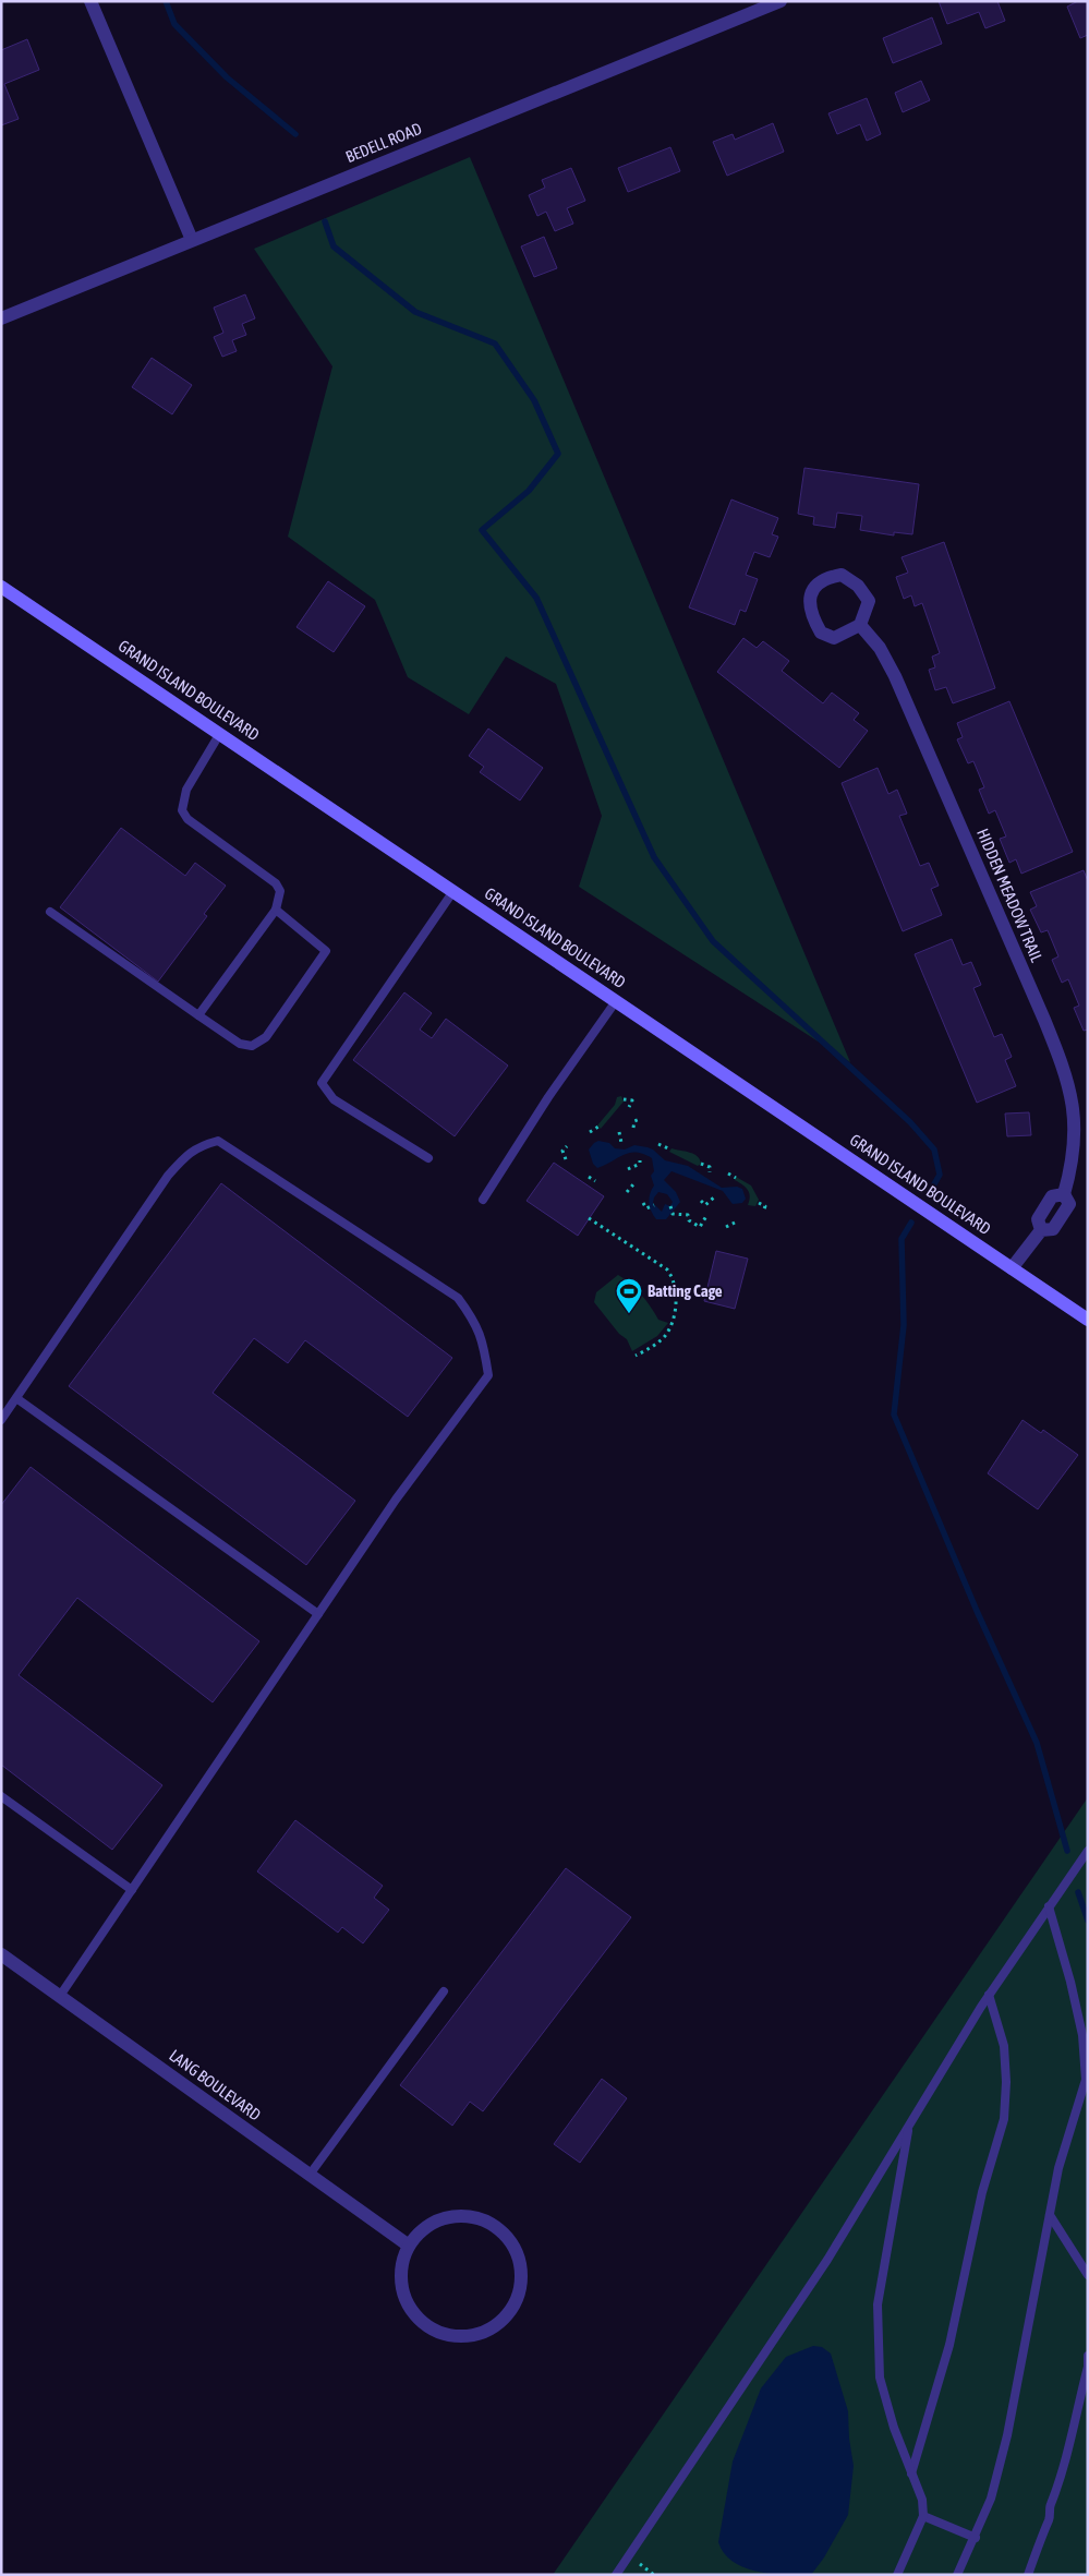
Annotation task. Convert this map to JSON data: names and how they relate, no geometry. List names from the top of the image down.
{
  "streets": {
    "main road": ["GRAND ISLAND BOULEVARD"],
    "street": ["BEDELL ROAD", "HIDDEN MEADOW TRAIL", "LANG BOULEVARD"]
  },
  "crossings": [
    ["GRAND ISLAND BOULEVARD", "HIDDEN MEADOW TRAIL"]
  ],
  "places": {
    "sports": ["Batting Cage"]
  }
}
